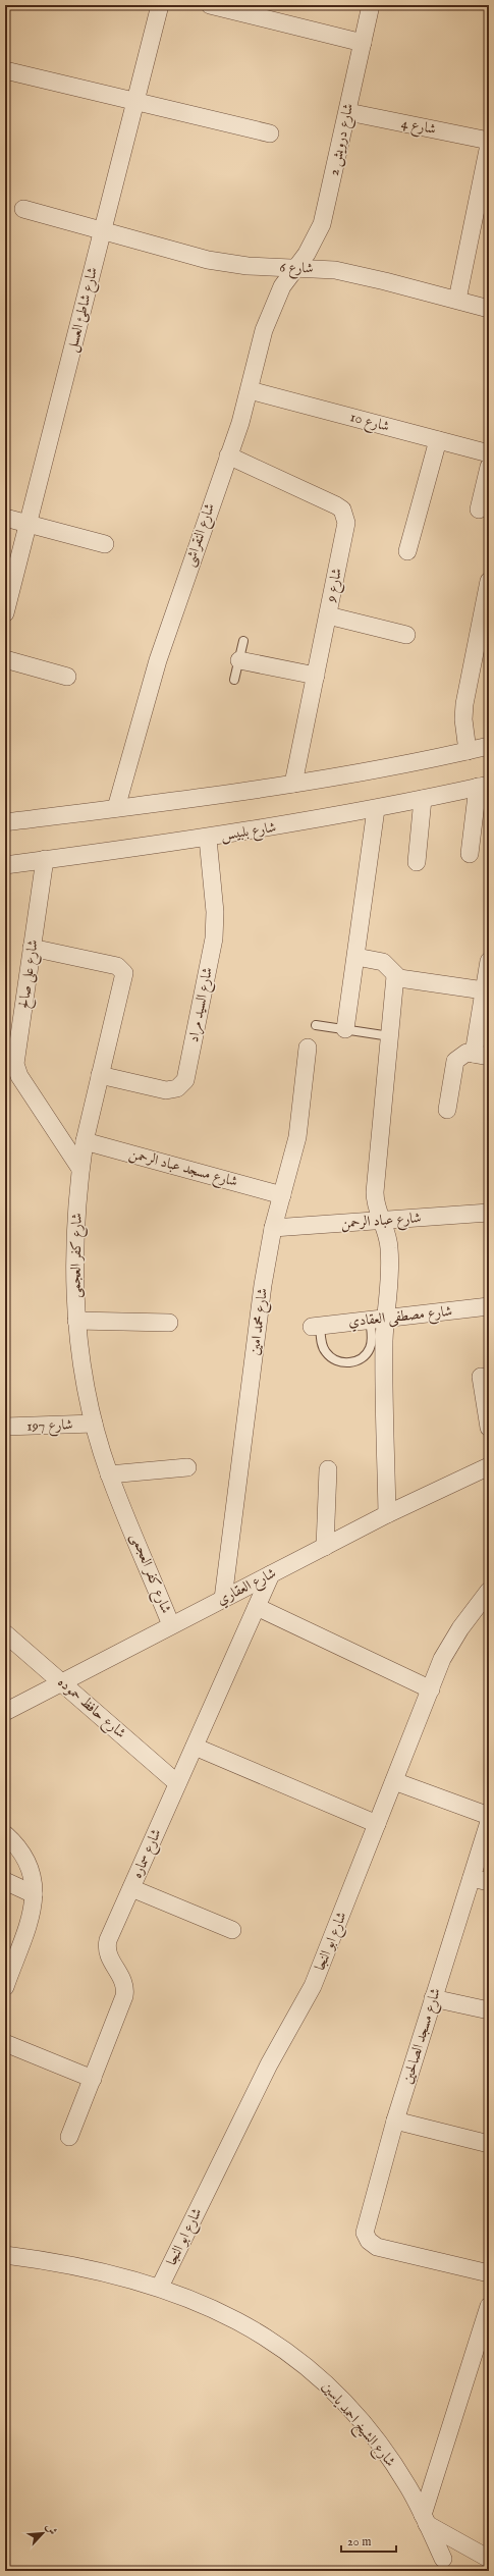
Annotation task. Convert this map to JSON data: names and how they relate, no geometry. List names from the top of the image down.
{
  "streets": {
    "street": [
      "شارع 4",
      "شارع درويش 2",
      "شارع 6",
      "شارع شاطئ العسل",
      "شارع 10",
      "شارع النقراشى",
      "شارع 9",
      "شارع بلبيس",
      "شارع على صالح",
      "شارع السيد مراد",
      "شارع مسجد عباد الرحمن",
      "شارع عباد الرحمن",
      "شارع كفر العجمى",
      "شارع مصطفى العقادي",
      "شارع محمد امين",
      "شارع 197",
      "شارع العقاري",
      "شارع حافظ حموده",
      "شارع سماره",
      "شارع ابو النجا",
      "شارع مسجد الصالحين",
      "شارع الشيخ احمد ياسين"
    ]
  },
  "crossings": [
    ["شارع 4", "شارع درويش 2"],
    ["شارع درويش 2", "شارع 6"],
    ["شارع درويش 2", "شارع النقراشى"],
    ["شارع 6", "شارع شاطئ العسل"],
    ["شارع 6", "شارع النقراشى"],
    ["شارع 10", "شارع النقراشى"],
    ["شارع النقراشى", "شارع 9"],
    ["شارع بلبيس", "شارع على صالح"],
    ["شارع بلبيس", "شارع السيد مراد"],
    ["شارع على صالح", "شارع كفر العجمى"],
    ["شارع السيد مراد", "شارع كفر العجمى"],
    ["شارع مسجد عباد الرحمن", "شارع كفر العجمى"],
    ["شارع مسجد عباد الرحمن", "شارع محمد امين"],
    ["شارع عباد الرحمن", "شارع محمد امين"],
    ["شارع كفر العجمى", "شارع 197"],
    ["شارع كفر العجمى", "شارع العقاري"],
    ["شارع محمد امين", "شارع العقاري"],
    ["شارع العقاري", "شارع حافظ حموده"],
    ["شارع العقاري", "شارع سماره"],
    ["شارع حافظ حموده", "شارع سماره"],
    ["شارع ابو النجا", "شارع الشيخ احمد ياسين"]
  ],
  "scale_bar": "20 m",
  "north": "top right"
}
